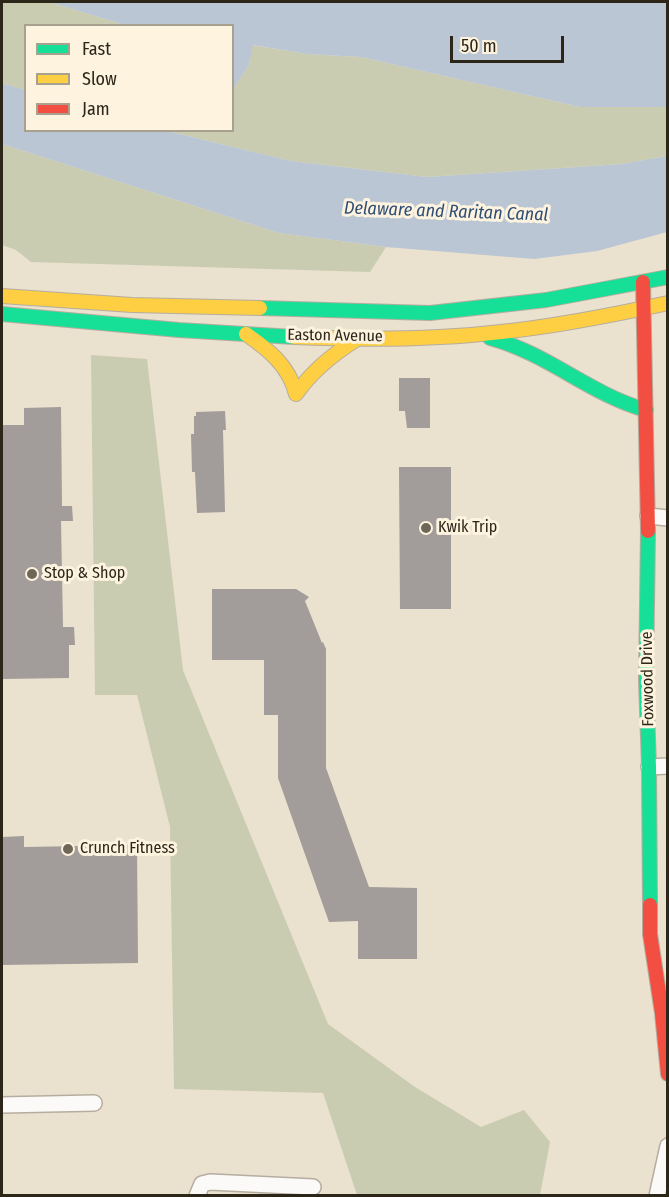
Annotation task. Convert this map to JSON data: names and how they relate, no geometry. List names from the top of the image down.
{
  "streets": {
    "main road": ["Easton Avenue", "Foxwood Drive"]
  },
  "crossings": [
    ["Easton Avenue", "Foxwood Drive"]
  ],
  "water": ["Delaware and Raritan Canal"],
  "places": ["Kwik Trip", "Stop & Shop", "Crunch Fitness"],
  "legend": ["Fast", "Slow", "Jam"],
  "scale_bar": "50 m"
}
